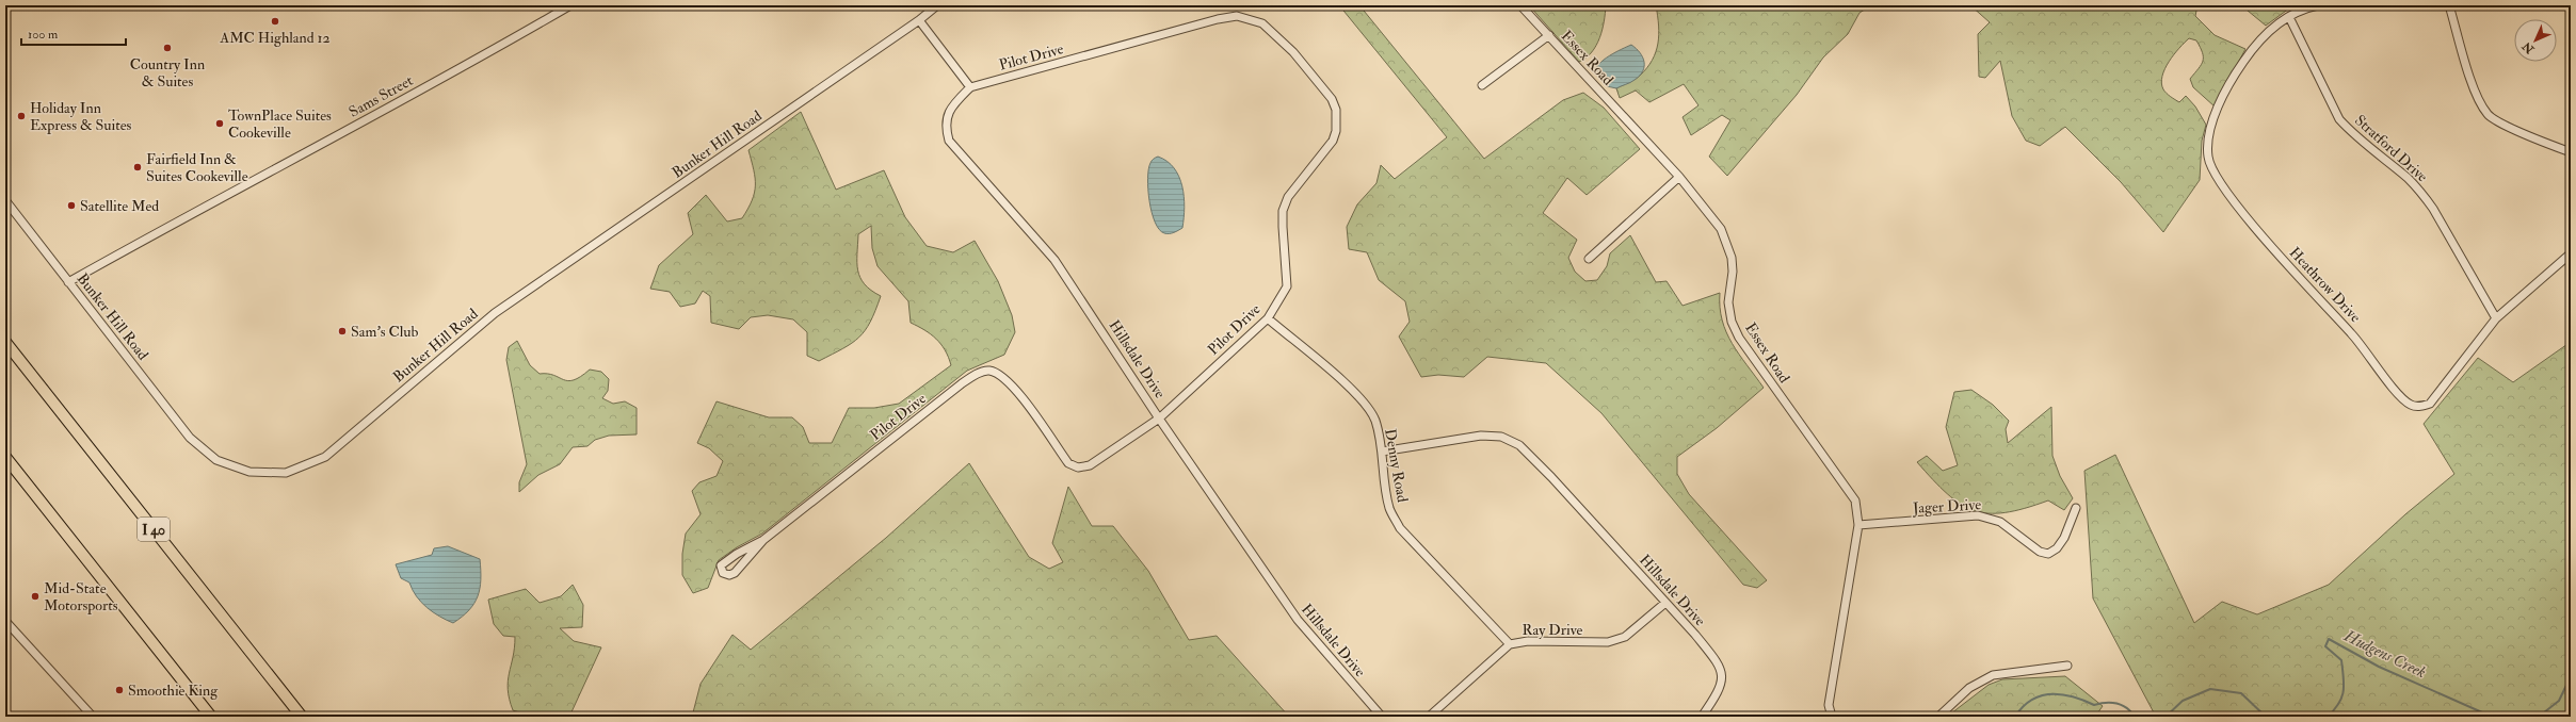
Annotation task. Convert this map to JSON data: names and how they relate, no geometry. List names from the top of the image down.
{
  "streets": {
    "highway": ["I 40"],
    "street": [
      "Pilot Drive",
      "Essex Road",
      "Sams Street",
      "Bunker Hill Road",
      "Stratford Drive",
      "Heathrow Drive",
      "Hillsdale Drive",
      "Denny Road",
      "Jager Drive",
      "Ray Drive"
    ]
  },
  "crossings": [
    ["Pilot Drive", "Hillsdale Drive"],
    ["Pilot Drive", "Denny Road"],
    ["Essex Road", "Jager Drive"],
    ["Sams Street", "Bunker Hill Road"],
    ["Stratford Drive", "Heathrow Drive"],
    ["Hillsdale Drive", "Denny Road"],
    ["Hillsdale Drive", "Ray Drive"],
    ["Denny Road", "Ray Drive"]
  ],
  "water": ["Hudgens Creek"],
  "places": [
    "AMC Highland 12",
    "Country Inn & Suites",
    "Holiday Inn Express & Suites",
    "TownPlace Suites Cookeville",
    "Fairfield Inn & Suites Cookeville",
    "Satellite Med",
    "Sam's Club",
    "Mid-State Motorsports",
    "Smoothie King"
  ],
  "scale_bar": "100 m",
  "north": "bottom left"
}
